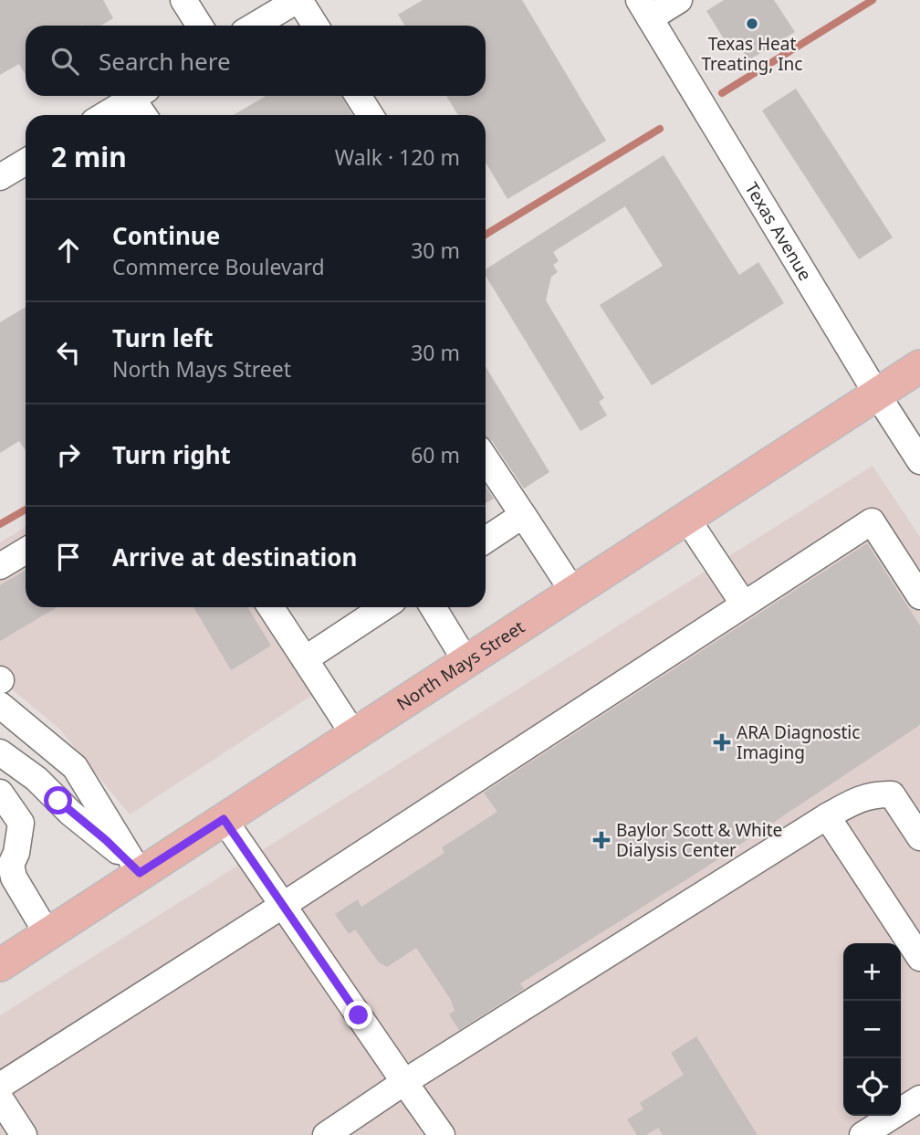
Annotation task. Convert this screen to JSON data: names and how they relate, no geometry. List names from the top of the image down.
{
  "streets": {
    "main road": ["North Mays Street"],
    "street": ["Texas Avenue"]
  },
  "crossings": [
    ["Texas Avenue", "North Mays Street"]
  ],
  "places": {
    "other": ["Texas Heat Treating, Inc"],
    "health": ["ARA Diagnostic Imaging", "Baylor Scott & White Dialysis Center"]
  },
  "page": {
    "search": "Search here",
    "heading": ["2 min", "Walk · 120 m"],
    "list": [
      ["Continue", "Commerce Boulevard", "30 m"],
      ["Turn left", "North Mays Street", "30 m"],
      ["Turn right", "60 m"],
      "Arrive at destination"
    ],
    "map_buttons": ["+", "−"]
  }
}
